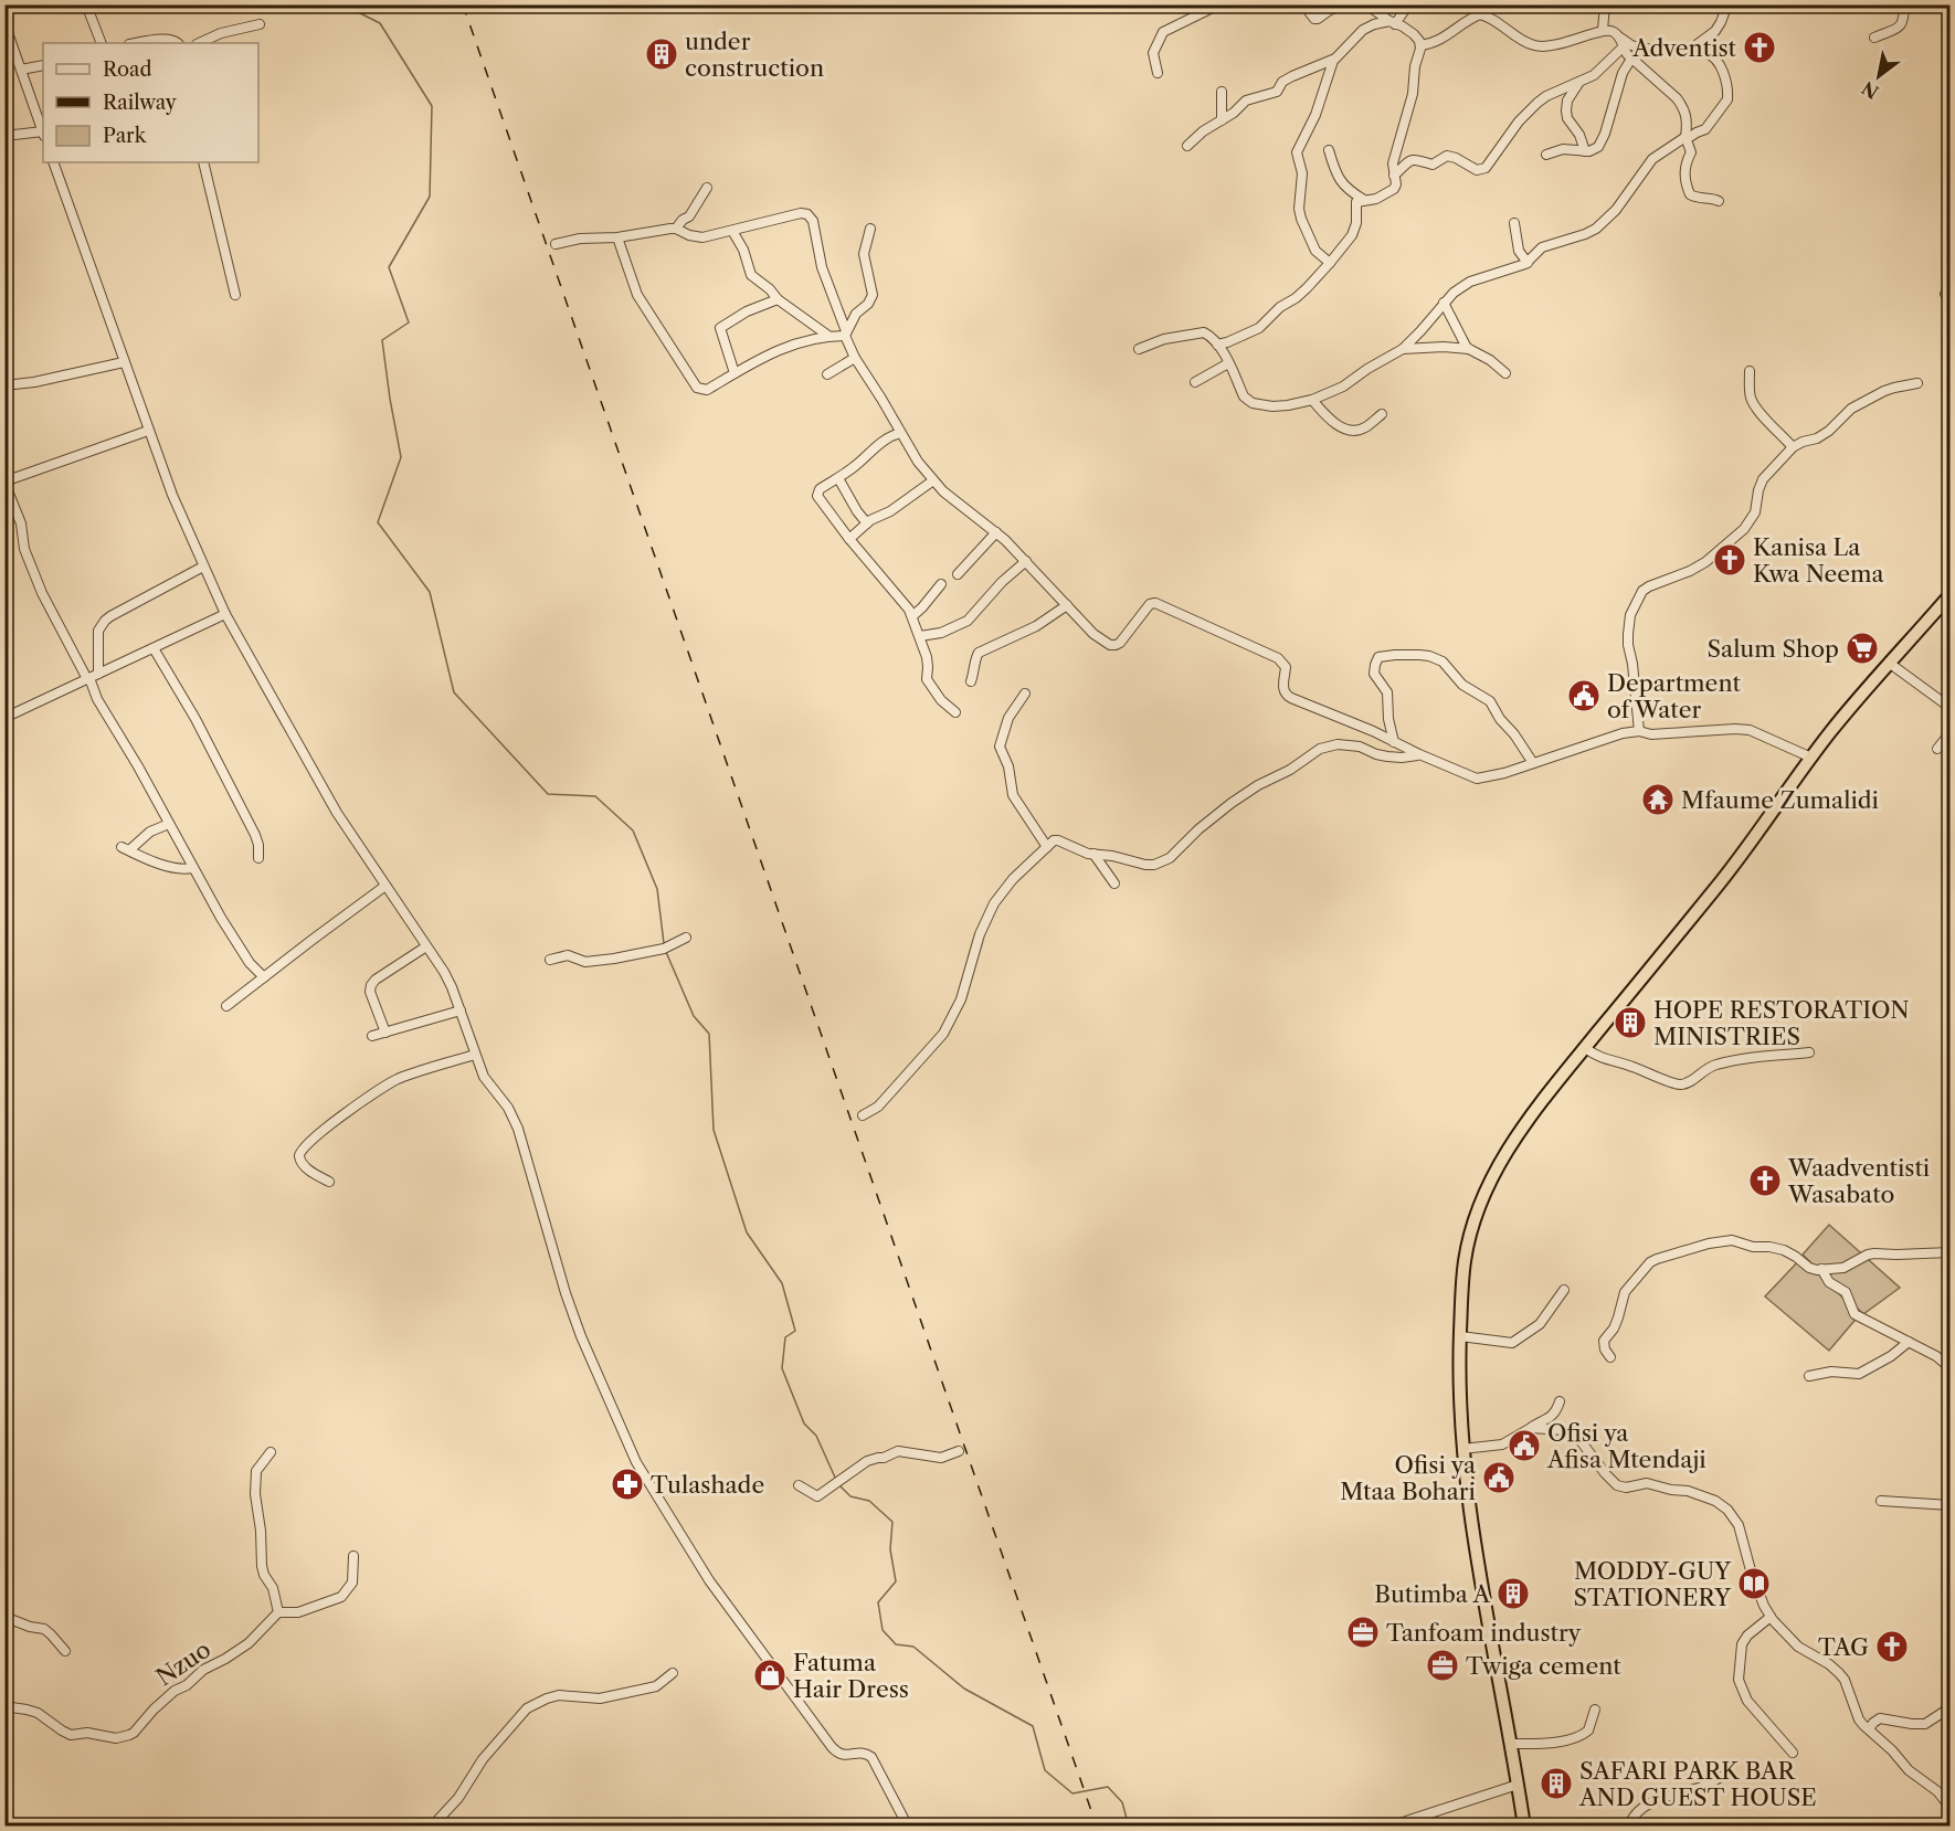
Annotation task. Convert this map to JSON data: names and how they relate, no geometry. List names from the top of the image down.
{
  "streets": {
    "street": ["Nzuo"]
  },
  "places": {
    "church": [
      "Adventist",
      "Kanisa La Kwa Neema",
      "Waadventisti Wasabato",
      "TAG"
    ],
    "building": [
      "under construction",
      "HOPE RESTORATION MINISTRIES",
      "Butimba A",
      "SAFARI PARK BAR AND GUEST HOUSE"
    ],
    "supermarket": ["Salum Shop"],
    "public building": ["Department of Water", "Ofisi ya Afisa Mtendaji", "Ofisi ya Mtaa Bohari"],
    "temple": ["Mfaume Zumalidi"],
    "pharmacy": ["Tulashade"],
    "library": ["MODDY-GUY STATIONERY"],
    "office": ["Tanfoam industry", "Twiga cement"],
    "shop": ["Fatuma Hair Dress"]
  },
  "legend": ["Road", "Railway", "Park"],
  "north": "bottom left"
}
